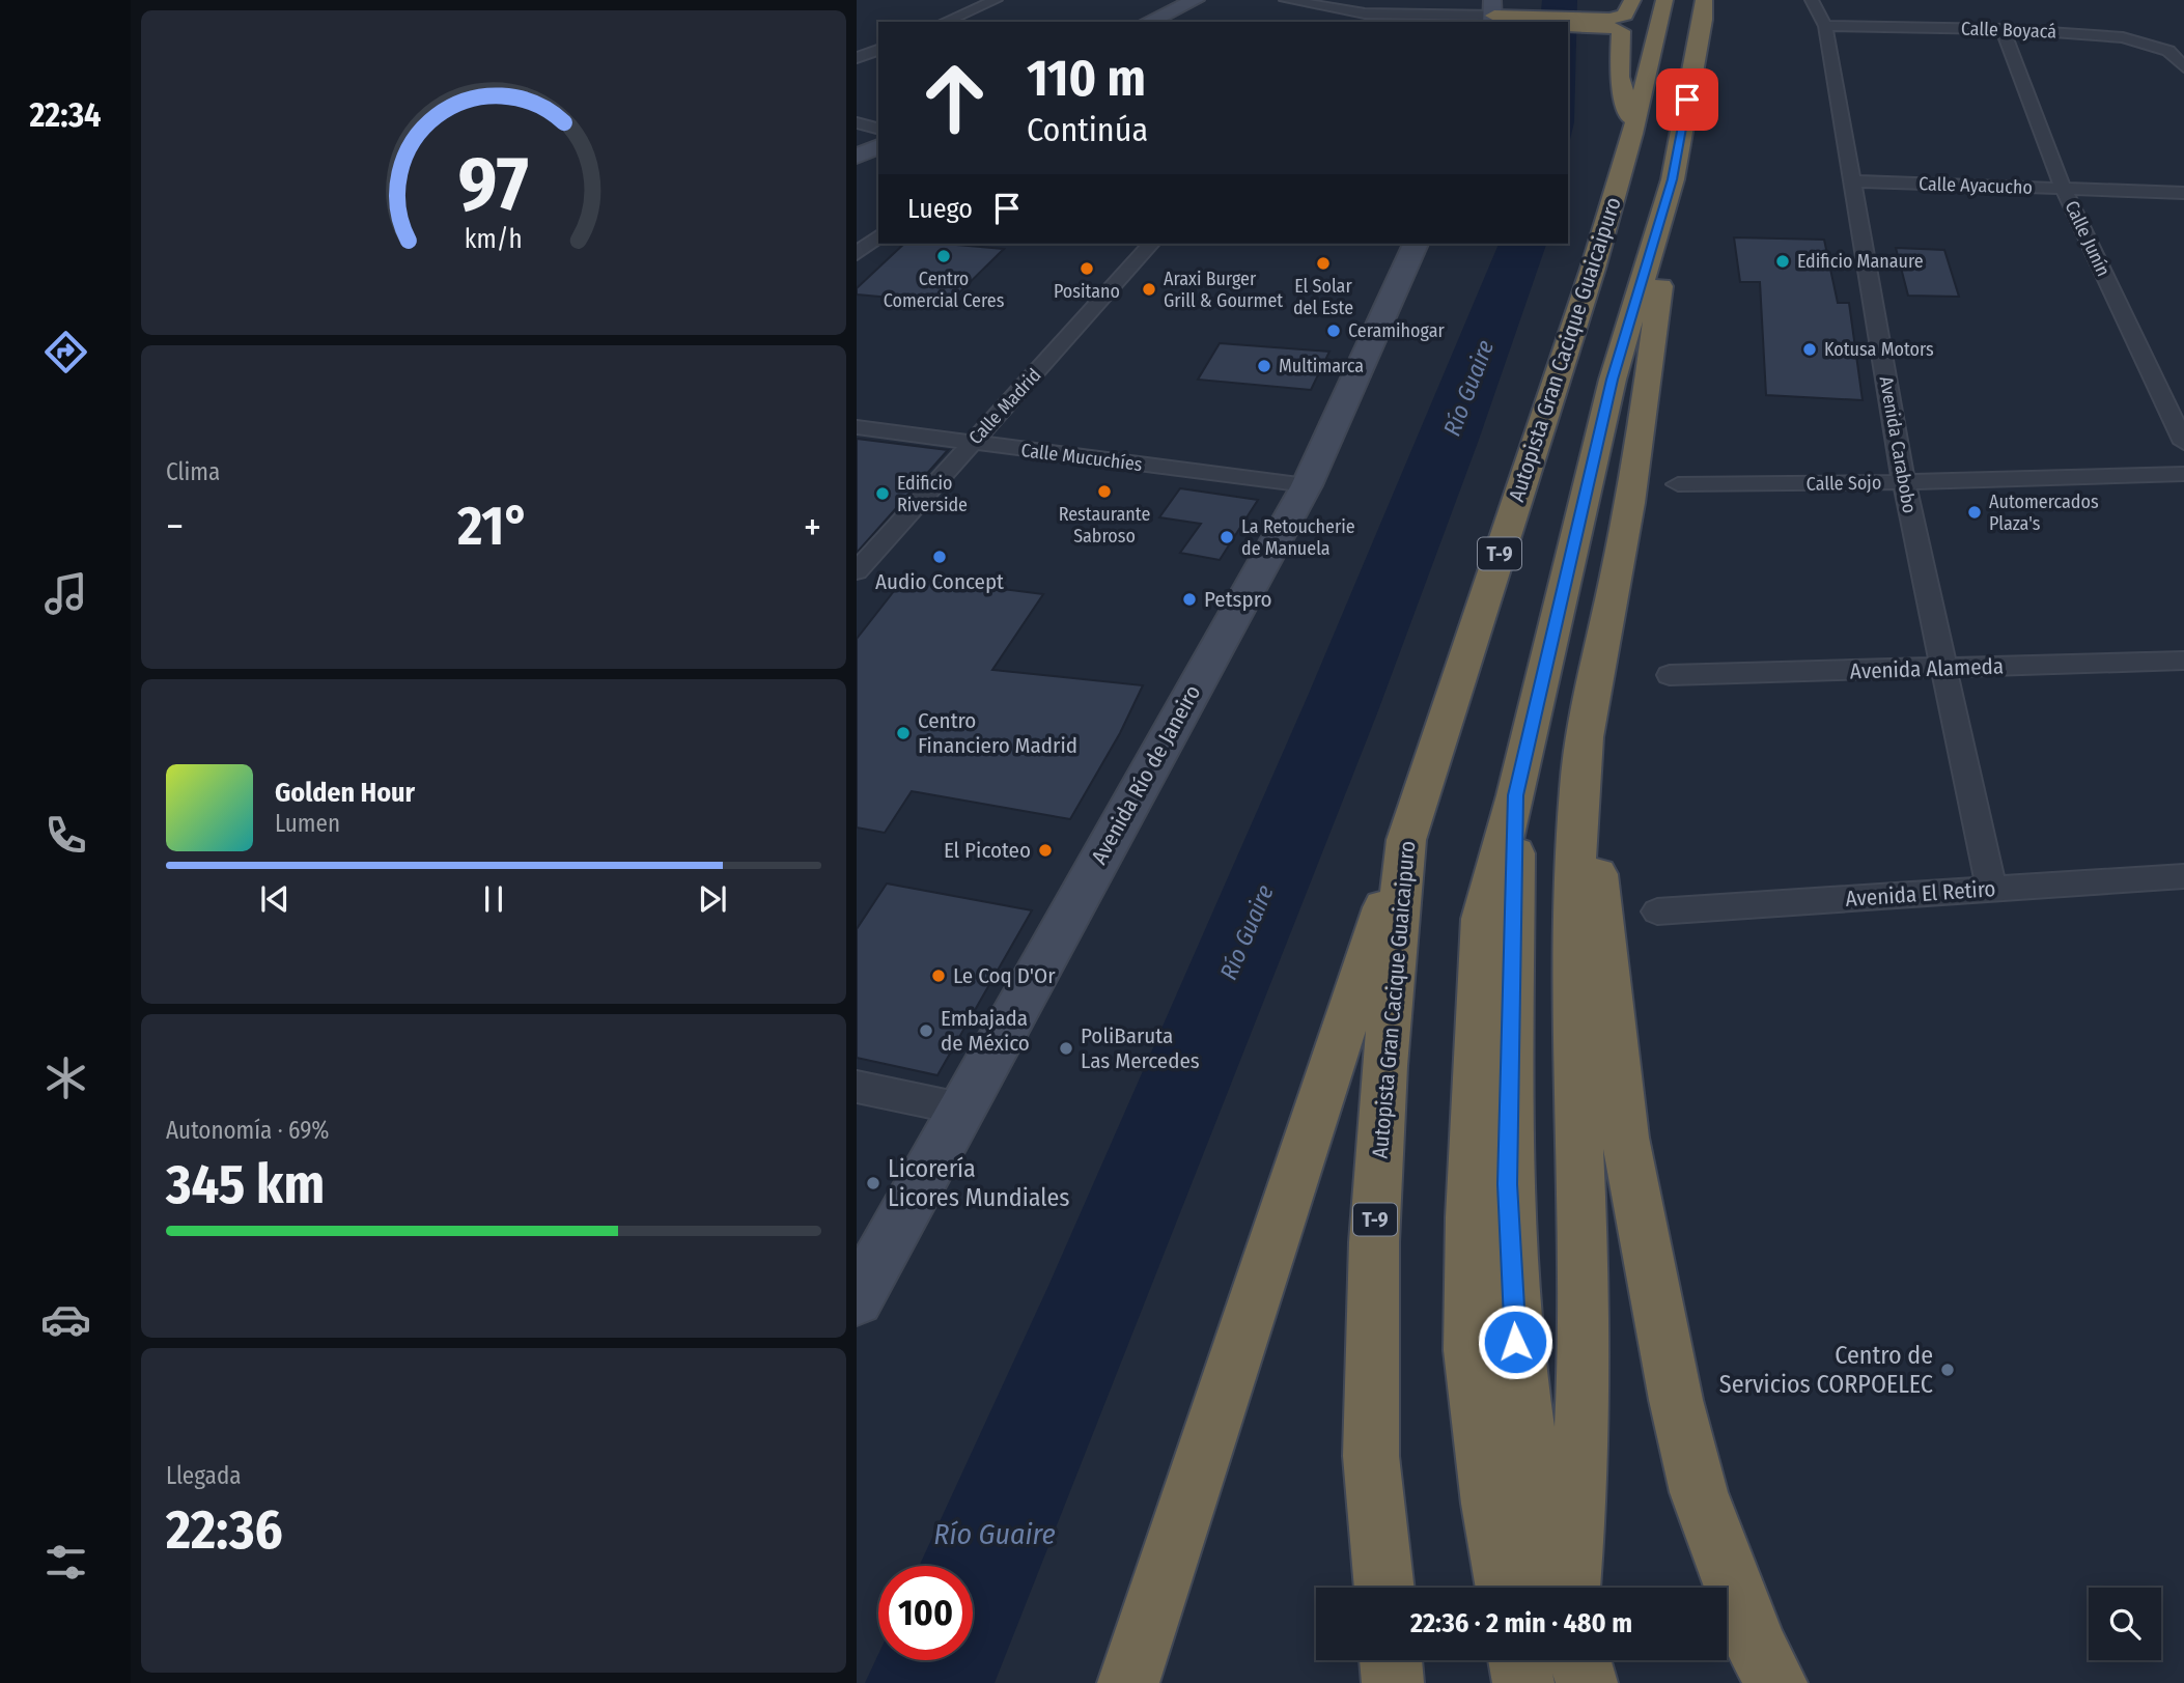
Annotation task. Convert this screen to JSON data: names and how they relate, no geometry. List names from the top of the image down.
{
  "streets": {
    "highway": ["Autopista Gran Cacique Guaicaipuro", "T-9"],
    "street": [
      "Calle Boyacá",
      "Calle Ayacucho",
      "Calle Junín",
      "Calle Madrid",
      "Avenida Carabobo",
      "Calle Mucuchíes",
      "Calle Sojo",
      "Avenida Alameda",
      "Avenida Río de Janeiro",
      "Avenida El Retiro"
    ]
  },
  "crossings": [
    ["Calle Boyacá", "Calle Junín"],
    ["Calle Boyacá", "Avenida Carabobo"],
    ["Calle Ayacucho", "Calle Junín"],
    ["Calle Ayacucho", "Avenida Carabobo"],
    ["Autopista Gran Cacique Guaicaipuro", "T-9"],
    ["Calle Madrid", "Calle Mucuchíes"],
    ["Avenida Carabobo", "Calle Sojo"],
    ["Avenida Carabobo", "Avenida Alameda"],
    ["Avenida Carabobo", "Avenida El Retiro"],
    ["Calle Mucuchíes", "Avenida Río de Janeiro"]
  ],
  "water": ["Río Guaire"],
  "places": [
    "Centro Comercial Ceres",
    "Edificio Manaure",
    "El Solar del Este",
    "Positano",
    "Araxi Burger Grill & Gourmet",
    "Ceramihogar",
    "Kotusa Motors",
    "Multimarca",
    "Restaurante Sabroso",
    "Edificio Riverside",
    "Automercados Plaza's",
    "La Retoucherie de Manuela",
    "Audio Concept",
    "Petspro",
    "Centro Financiero Madrid",
    "El Picoteo",
    "Le Coq D'Or",
    "Embajada de México",
    "PoliBaruta Las Mercedes",
    "Licorería Licores Mundiales",
    "Centro de Servicios CORPOELEC"
  ],
  "page": {
    "tabs": "22:34",
    "turn": ["110 m", "Continúa"],
    "then": "Luego",
    "tile": [
      "Clima",
      ["Autonomía · 69%", "345 km"],
      ["Llegada", "22:36"]
    ],
    "heat": ["−", "21°", "+"],
    "song": ["Golden Hour", "Lumen"],
    "limit": "100",
    "trip": "22:36 · 2 min · 480 m",
    "gauge": ["97", "km/h"]
  }
}
